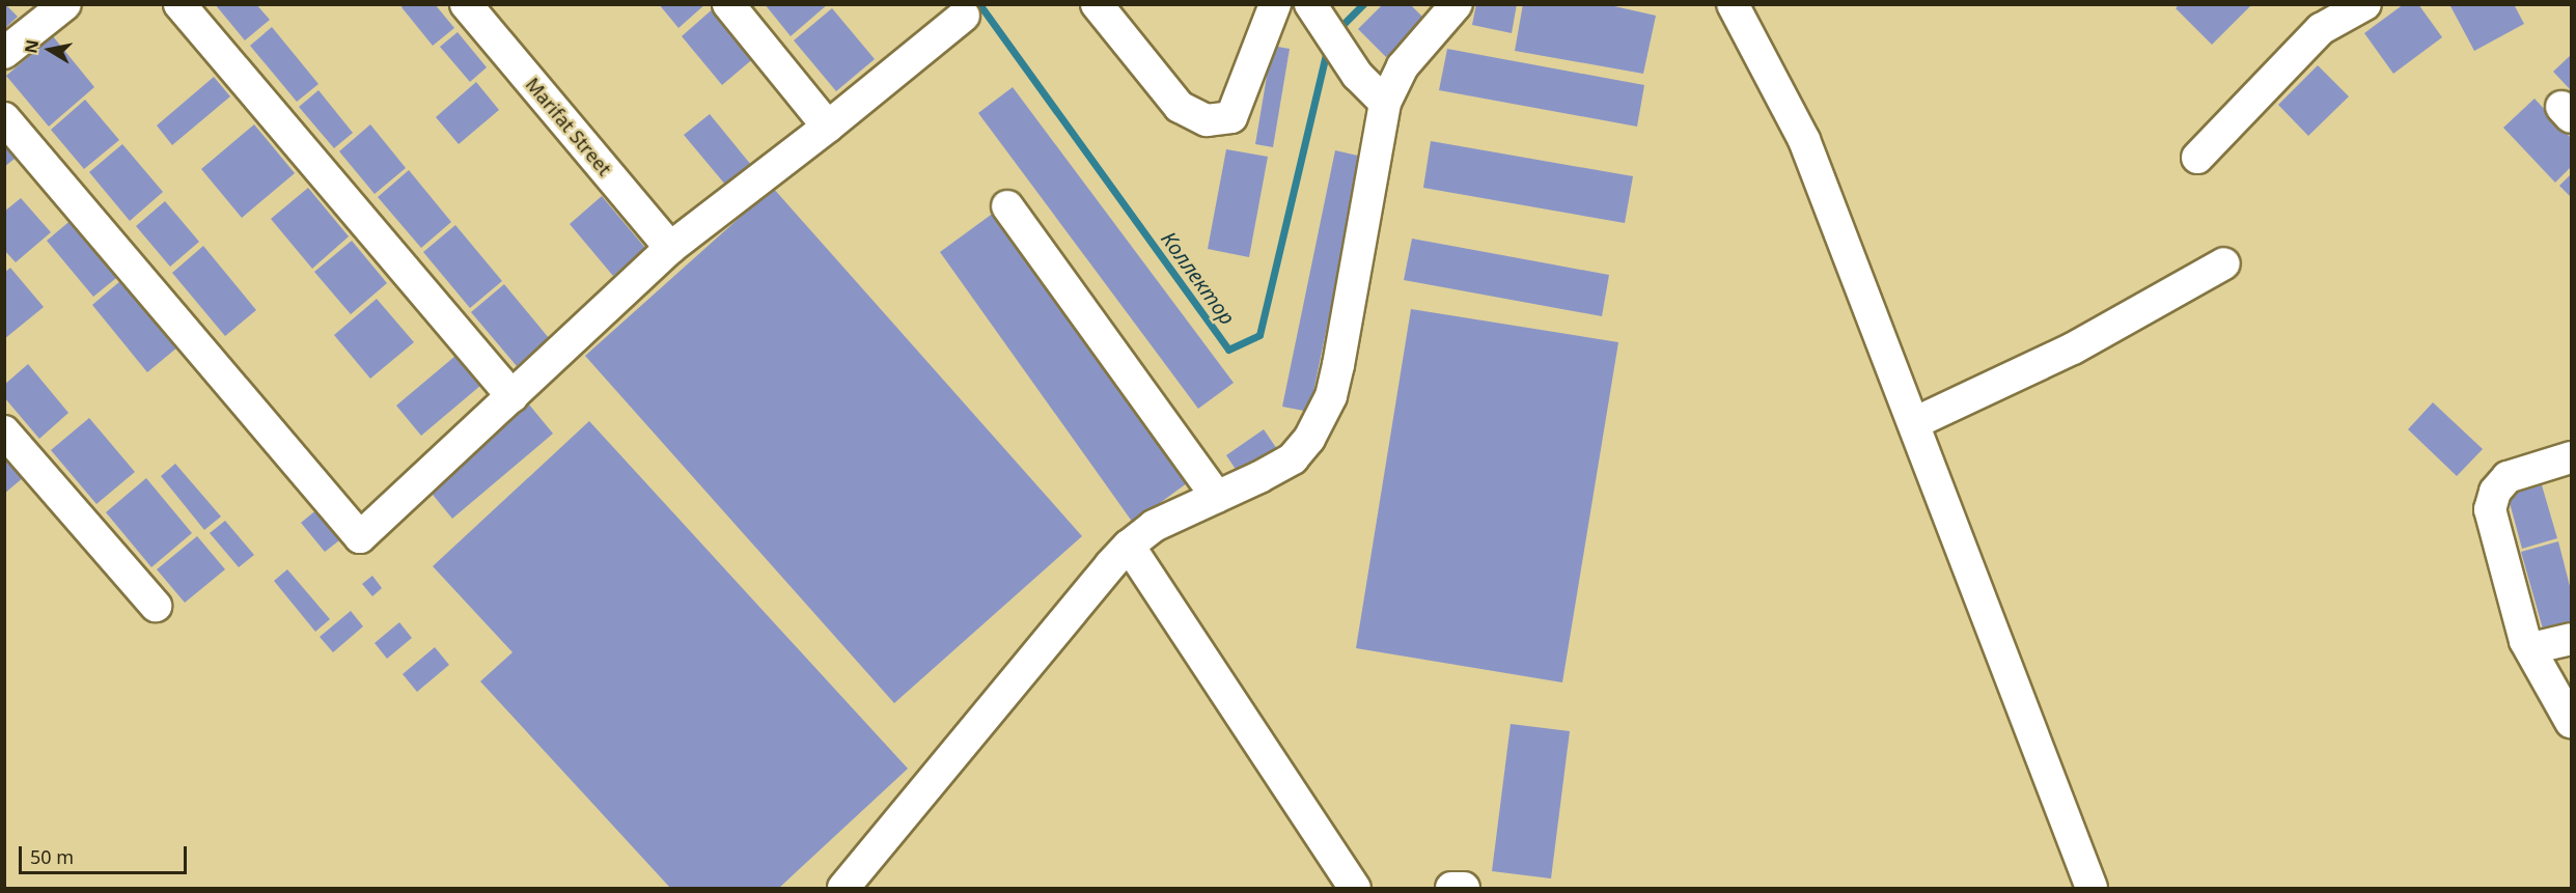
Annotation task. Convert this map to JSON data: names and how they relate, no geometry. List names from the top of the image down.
{
  "streets": {
    "street": ["Marifat Street"]
  },
  "water": ["Коллектор"],
  "scale_bar": "50 m",
  "north": "left"
}
